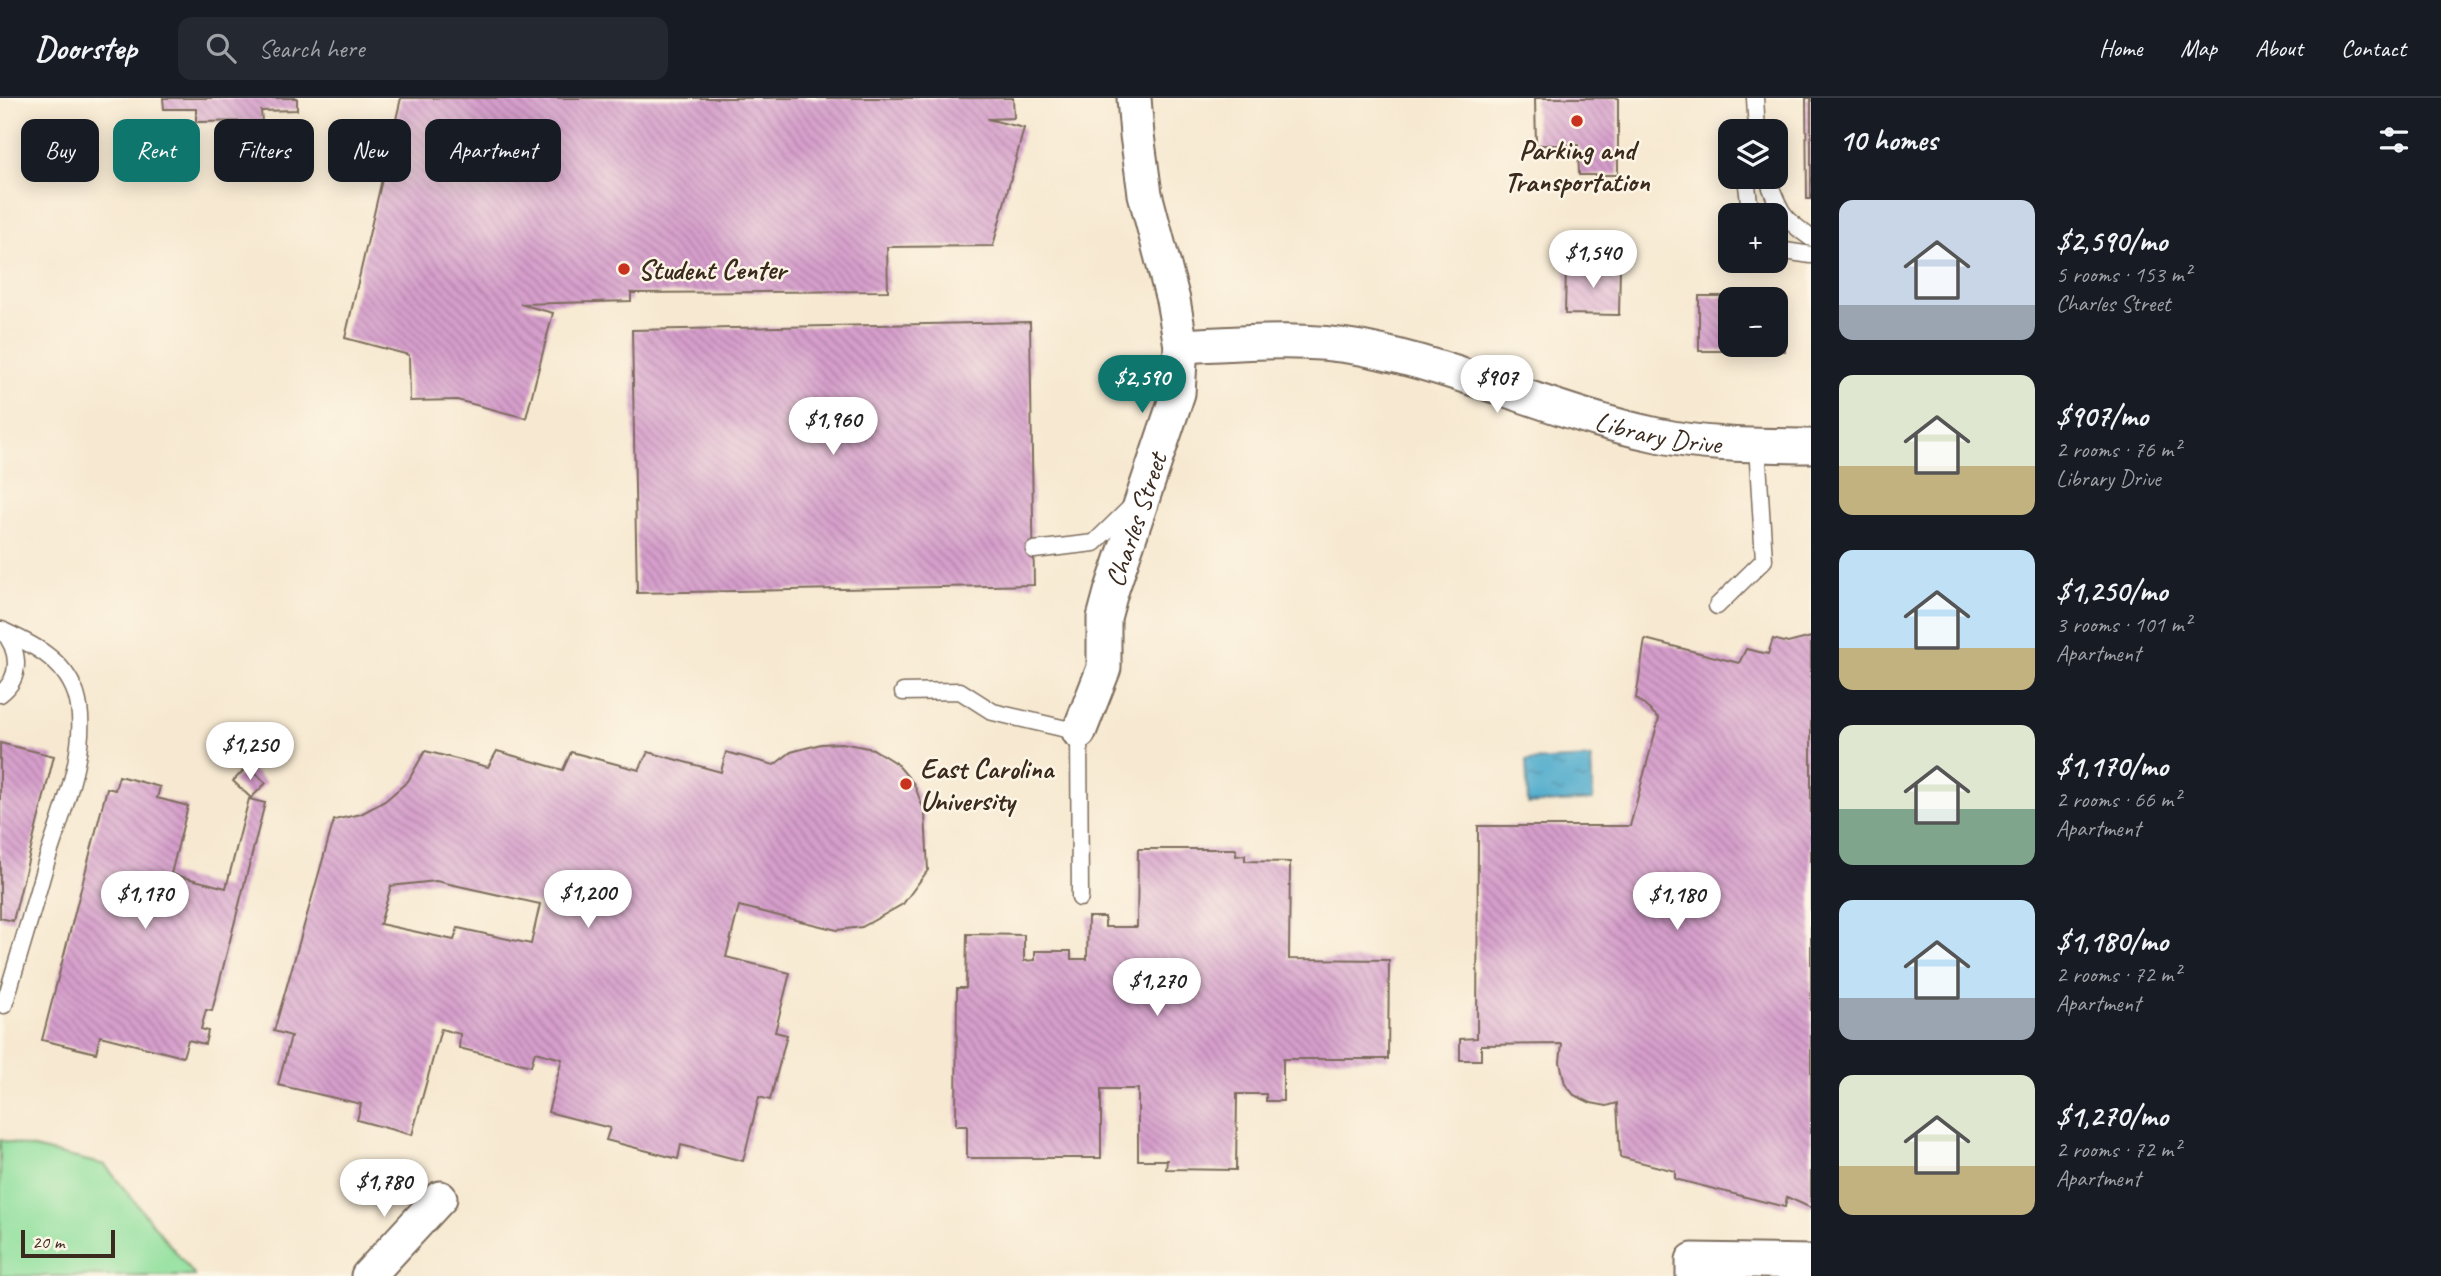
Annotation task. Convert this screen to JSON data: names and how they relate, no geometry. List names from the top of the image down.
{
  "streets": {
    "street": ["Library Drive", "Charles Street"]
  },
  "crossings": [
    ["Library Drive", "Charles Street"]
  ],
  "places": ["Parking and Transportation", "Student Center", "East Carolina University"],
  "scale_bar": "20 m",
  "page": {
    "header": "Doorstep",
    "search": "Search here",
    "nav": [
      "Home",
      "Map",
      "About",
      "Contact"
    ],
    "heading": "10 homes",
    "map_buttons": ["+", "−"],
    "chip": [
      "Buy",
      "Rent",
      "Filters",
      "New",
      "Apartment"
    ],
    "list": [
      {
        "name": "$2,590/mo",
        "note": "5 rooms · 153 m² · Charles Street"
      },
      {
        "name": "$907/mo",
        "note": "2 rooms · 76 m² · Library Drive"
      },
      {
        "name": "$1,250/mo",
        "note": "3 rooms · 101 m² · Apartment"
      },
      {
        "name": "$1,170/mo",
        "note": "2 rooms · 66 m² · Apartment"
      },
      {
        "name": "$1,180/mo",
        "note": "2 rooms · 72 m² · Apartment"
      },
      {
        "name": "$1,270/mo",
        "note": "2 rooms · 72 m² · Apartment"
      }
    ],
    "price": [
      "$1,540",
      "$2,590",
      "$907",
      "$1,960",
      "$1,250",
      "$1,200",
      "$1,170",
      "$1,180",
      "$1,270",
      "$1,780"
    ],
    "scale": "20 m"
  }
}
